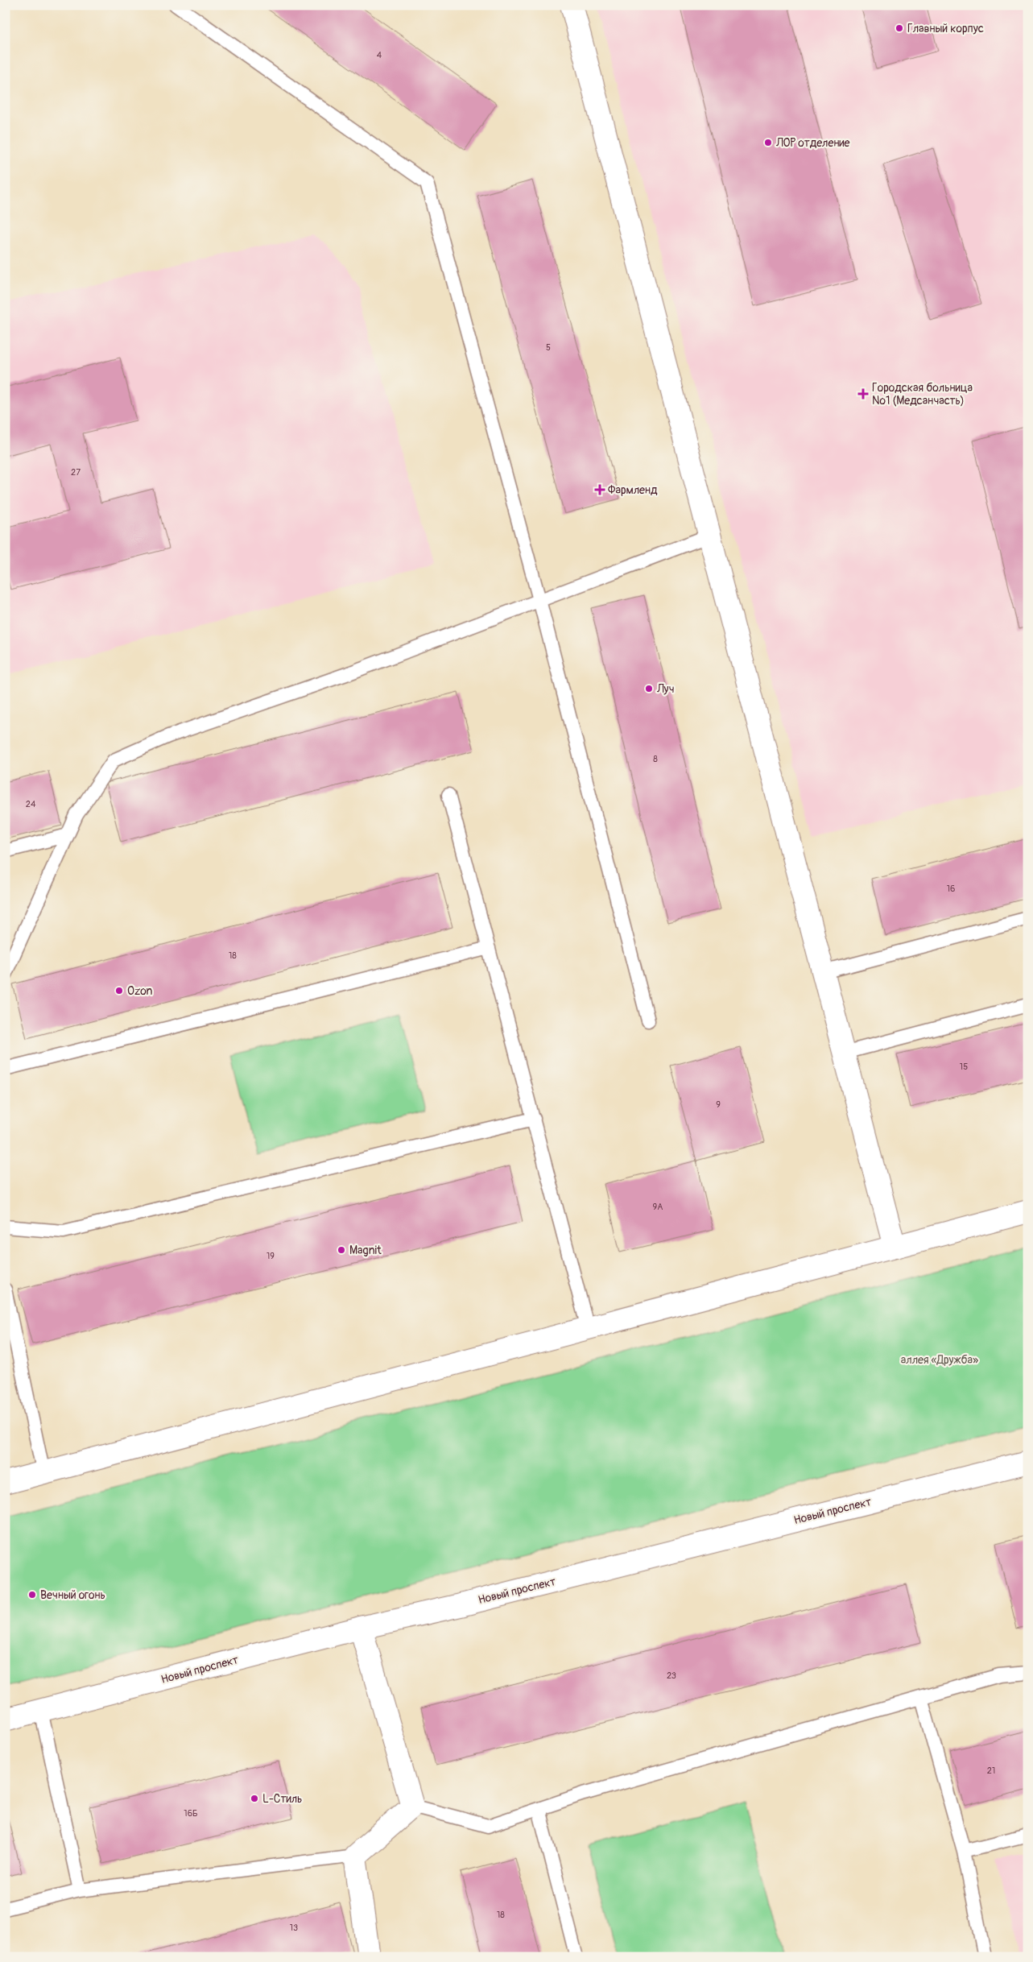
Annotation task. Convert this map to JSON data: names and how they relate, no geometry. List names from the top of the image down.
{
  "streets": {
    "street": ["Новый проспект"]
  },
  "parks": ["аллея «Дружба»"],
  "places": {
    "other": [
      "Главный корпус",
      "ЛОР отделение",
      "Луч",
      "Ozon",
      "Magnit",
      "Вечный огонь",
      "L-Стиль"
    ],
    "health": ["Городская больница №1 (Медсанчасть)", "Фармленд"]
  },
  "house_numbers": [
    "4",
    "5",
    "27",
    "8",
    "24",
    "16",
    "18",
    "15",
    "9",
    "9А",
    "19",
    "23",
    "21",
    "16Б",
    "18",
    "13"
  ]
}
